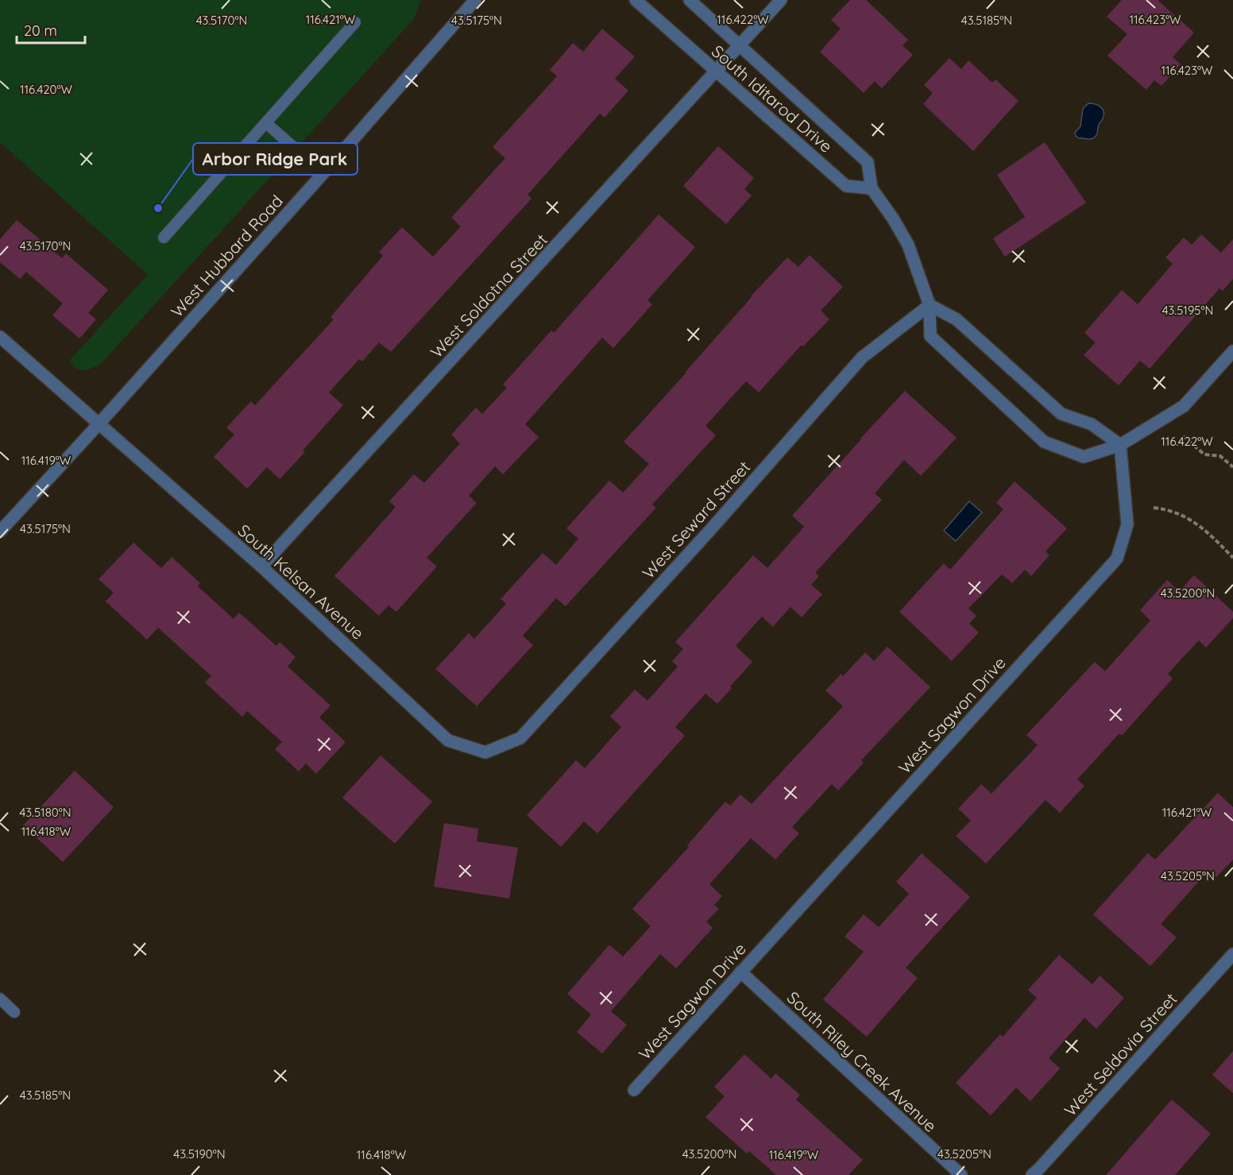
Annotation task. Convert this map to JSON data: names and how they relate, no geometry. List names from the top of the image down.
{
  "streets": {
    "street": [
      "South Iditarod Drive",
      "West Hubbard Road",
      "West Soldotna Street",
      "West Seward Street",
      "South Kelsan Avenue",
      "West Sagwon Drive",
      "West Seldovia Street",
      "South Riley Creek Avenue"
    ]
  },
  "crossings": [
    ["South Iditarod Drive", "West Soldotna Street"],
    ["South Iditarod Drive", "West Seward Street"],
    ["South Iditarod Drive", "West Sagwon Drive"],
    ["West Hubbard Road", "South Kelsan Avenue"],
    ["West Soldotna Street", "South Kelsan Avenue"],
    ["West Seward Street", "South Kelsan Avenue"],
    ["West Sagwon Drive", "South Riley Creek Avenue"]
  ],
  "places": ["Arbor Ridge Park"],
  "scale_bar": "20 m",
  "coordinates": [
    "116.423°W",
    "116.421°W",
    "116.422°W",
    "43.5175°N",
    "43.5185°N",
    "43.5170°N",
    "116.420°W",
    "43.5195°N",
    "116.419°W",
    "43.5200°N",
    "43.5180°N",
    "116.418°W",
    "43.5205°N",
    "43.5190°N"
  ]
}
